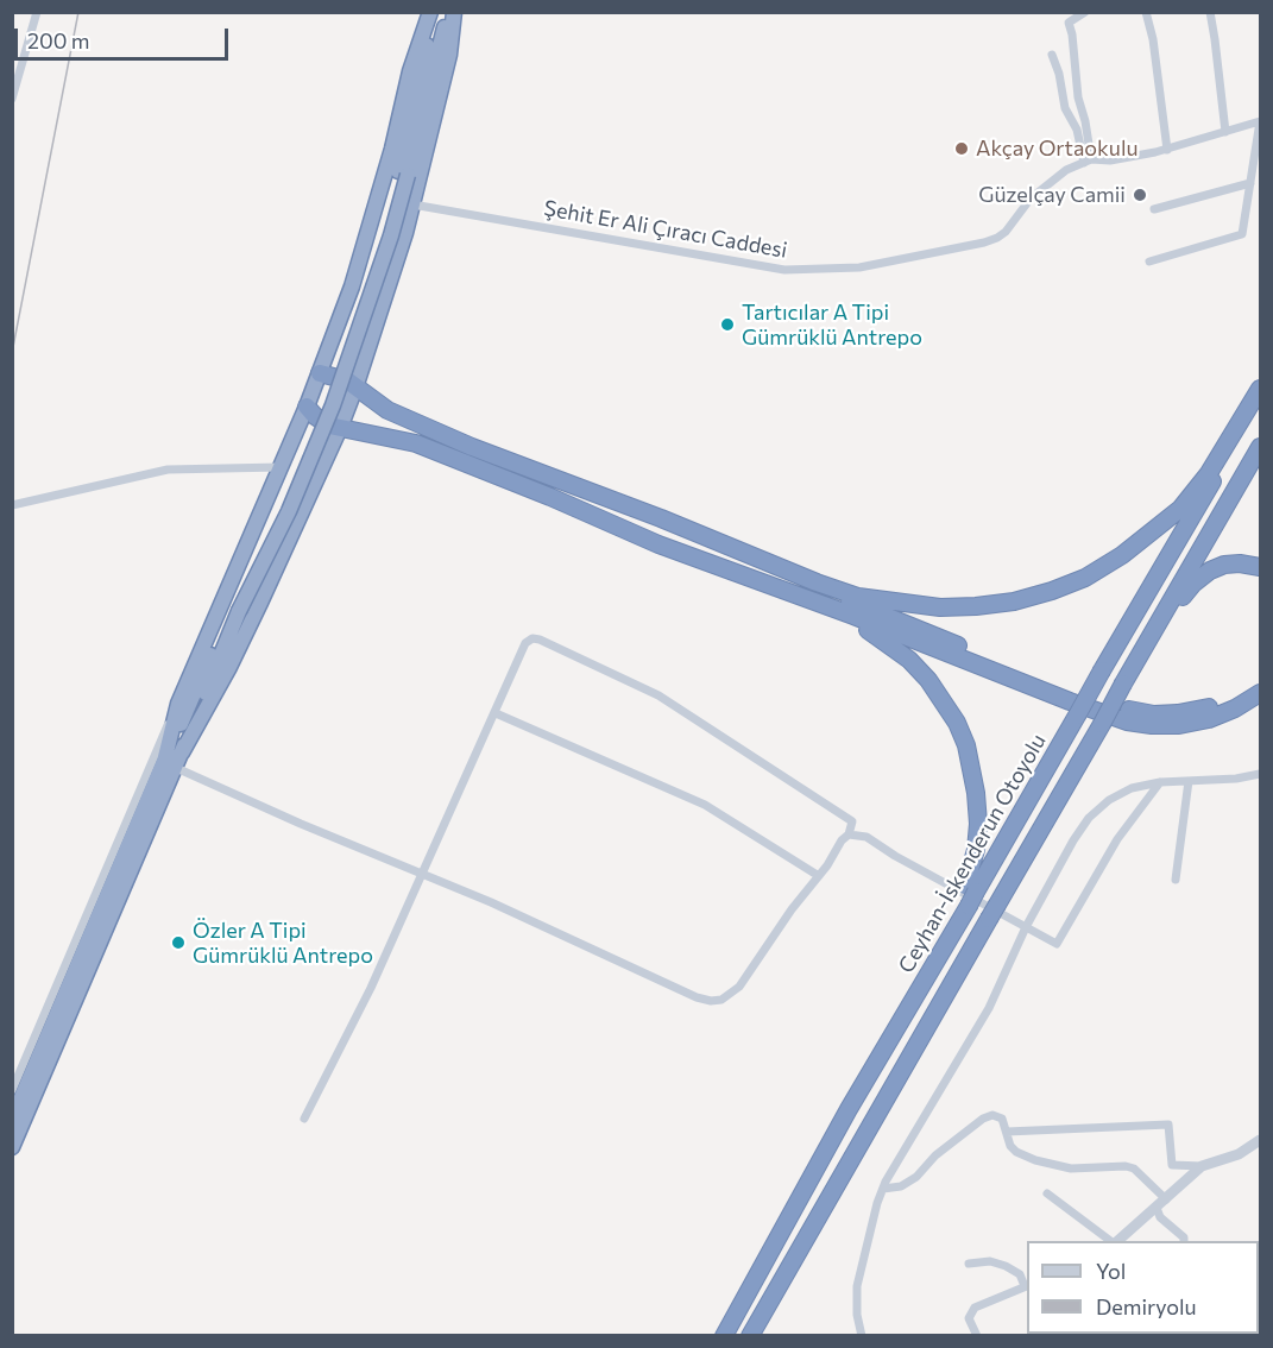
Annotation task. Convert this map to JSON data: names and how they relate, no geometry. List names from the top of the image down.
{
  "streets": {
    "highway": ["Ceyhan-İskenderun Otoyolu"],
    "street": ["Şehit Er Ali Çıracı Caddesi"]
  },
  "places": [
    "Akçay Ortaokulu",
    "Güzelçay Camii",
    "Tartıcılar A Tipi Gümrüklü Antrepo",
    "Özler A Tipi Gümrüklü Antrepo"
  ],
  "legend": ["Yol", "Demiryolu"],
  "scale_bar": "200 m"
}
